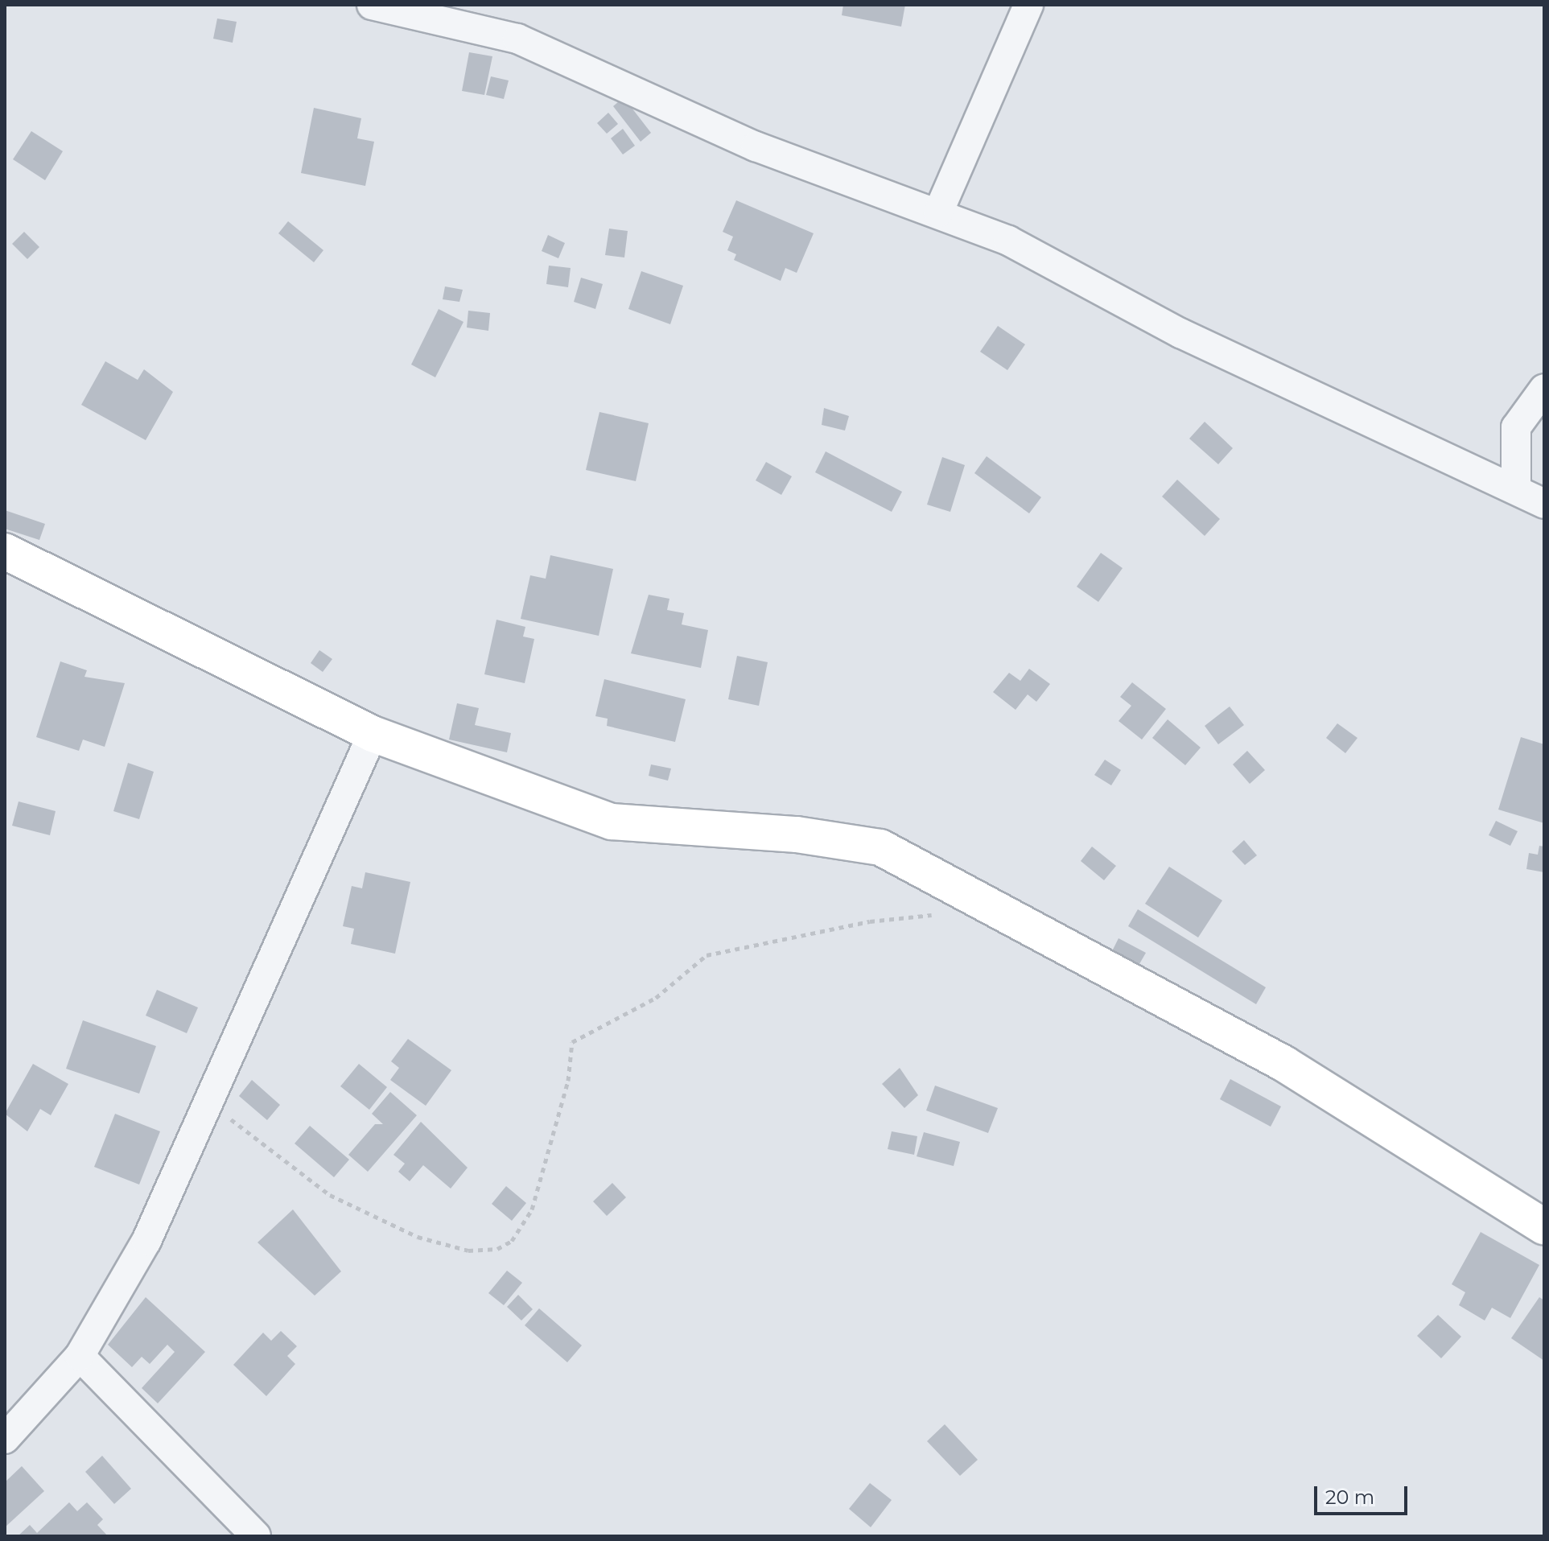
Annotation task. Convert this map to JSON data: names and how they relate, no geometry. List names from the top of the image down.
{
  "scale_bar": "20 m"
}
